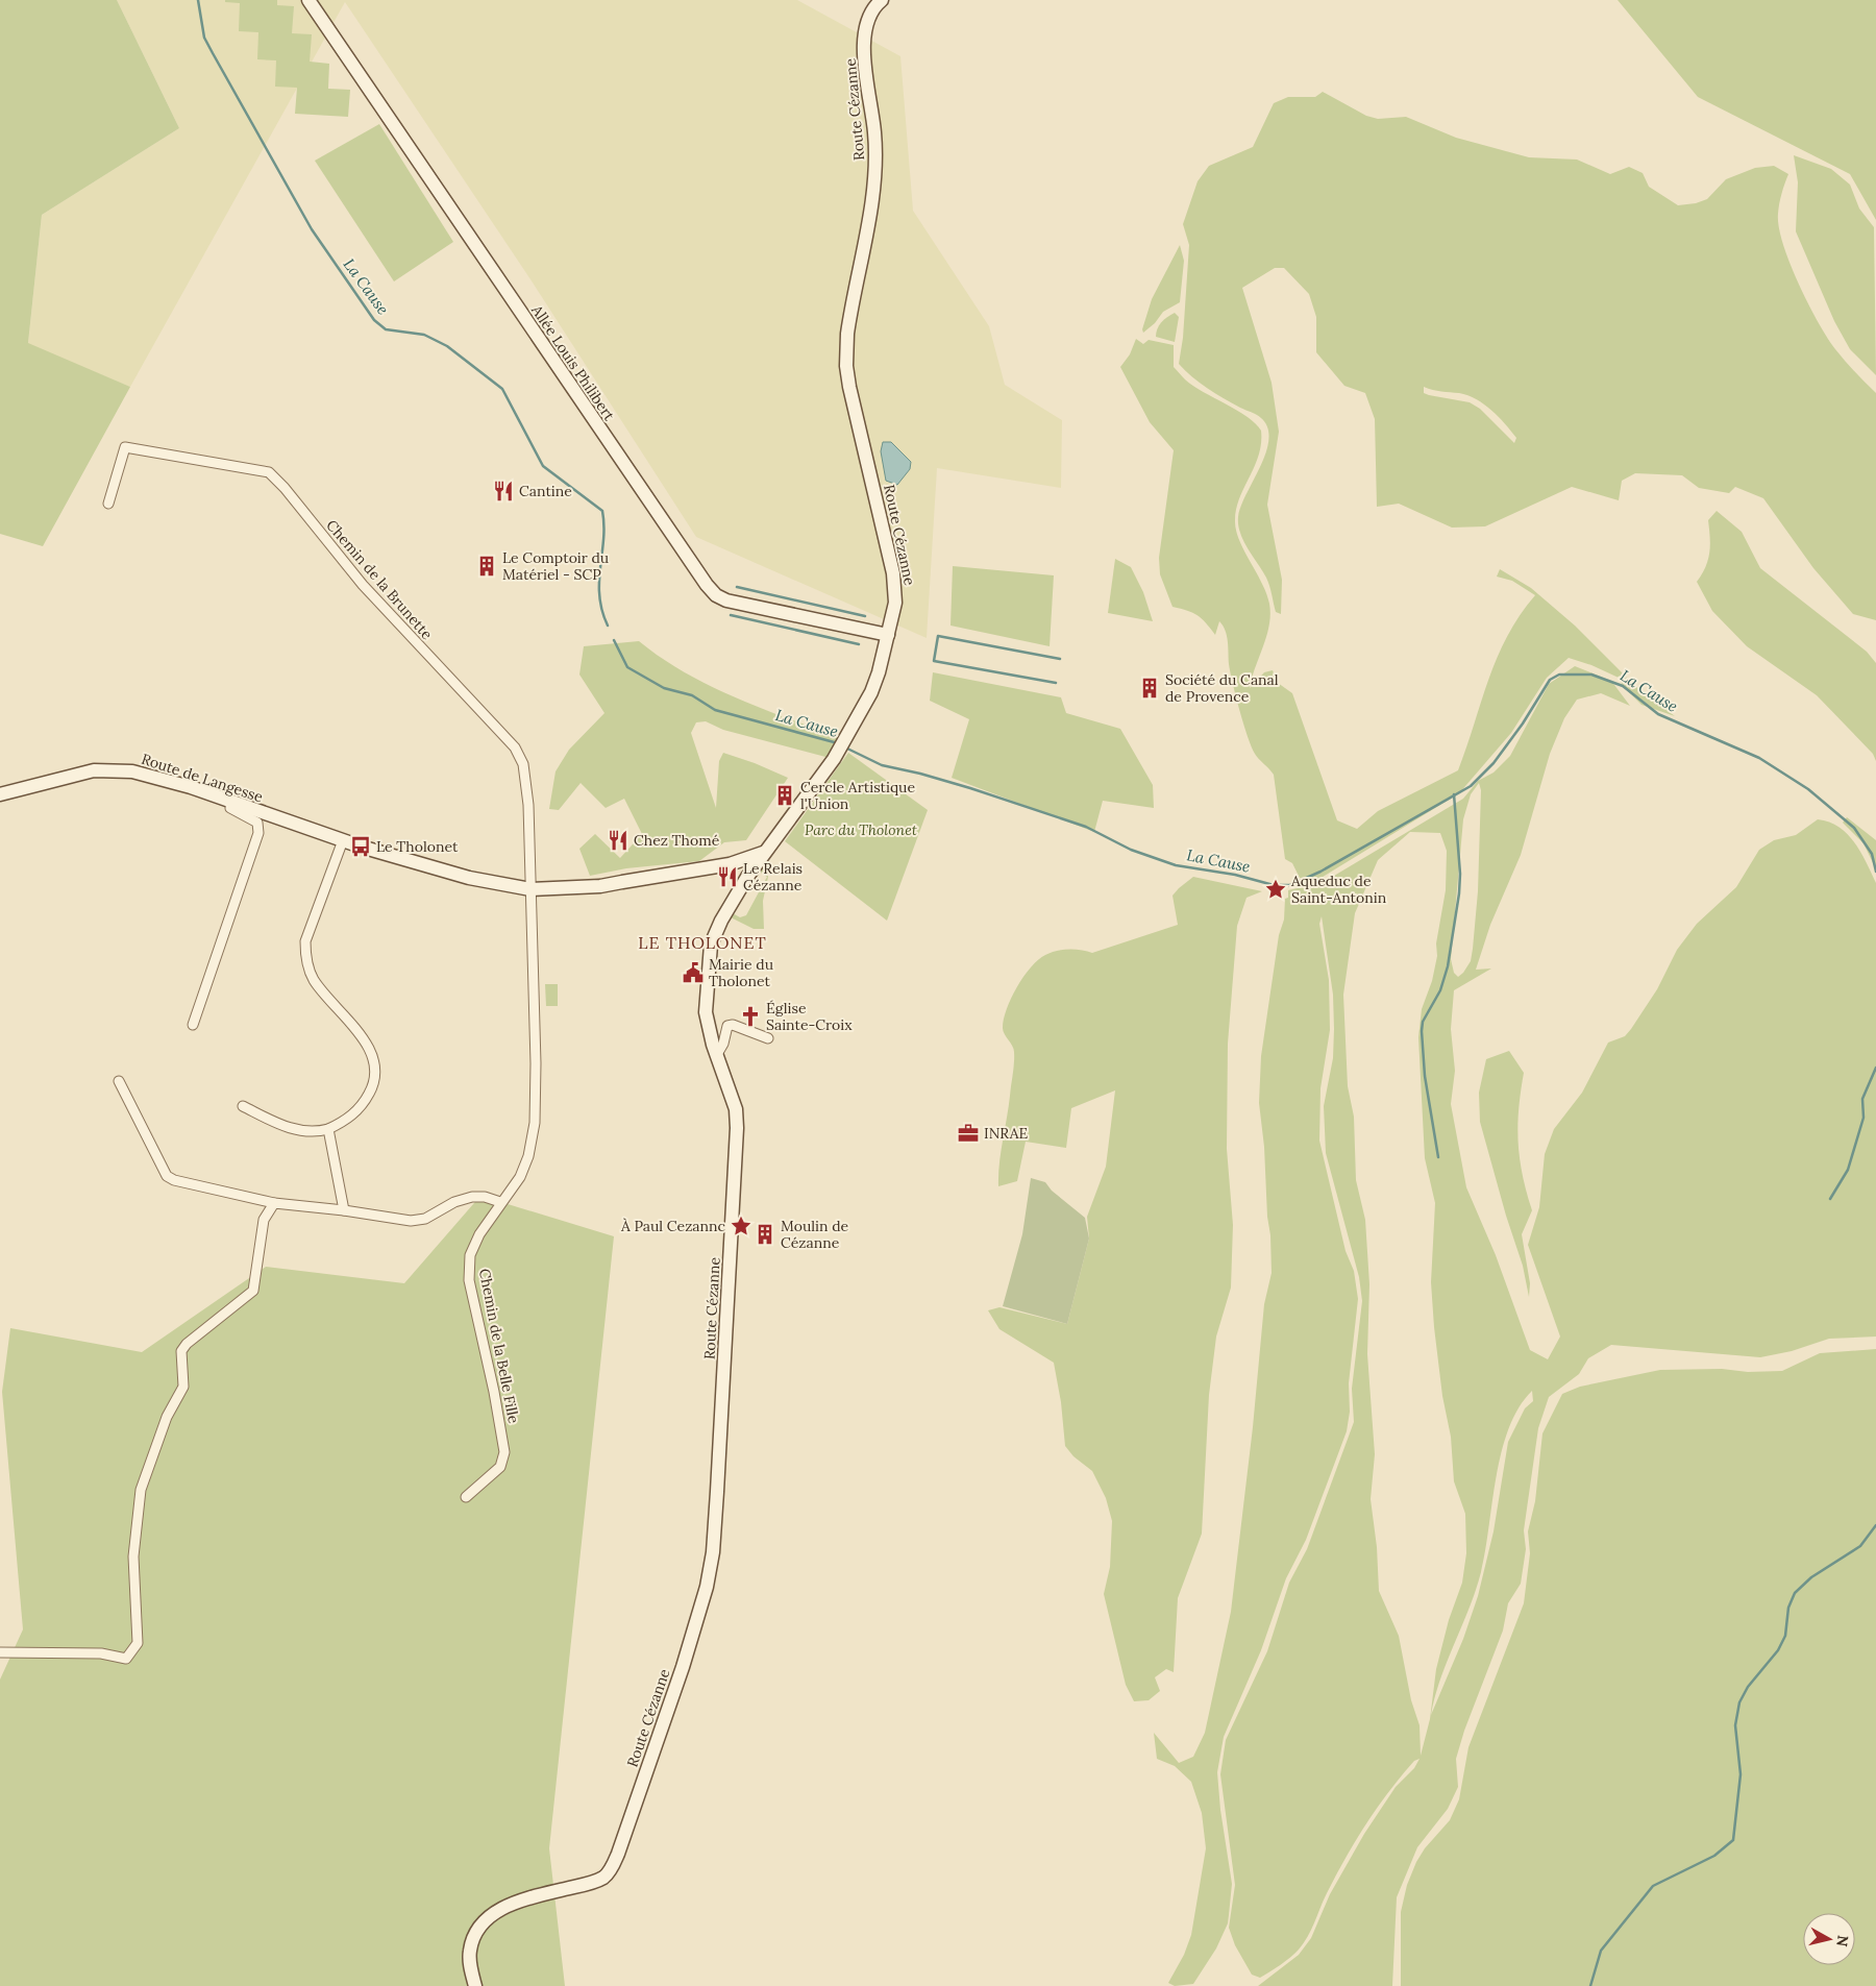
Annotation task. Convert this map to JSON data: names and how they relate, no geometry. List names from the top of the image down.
{
  "streets": {
    "street": [
      "Route Cézanne",
      "Allée Louis Philibert",
      "Chemin de la Brunette",
      "Route de Langesse",
      "Chemin de la Belle Fille"
    ]
  },
  "crossings": [
    ["Route Cézanne", "Allée Louis Philibert"],
    ["Route Cézanne", "Route de Langesse"],
    ["Chemin de la Brunette", "Route de Langesse"],
    ["Chemin de la Brunette", "Chemin de la Belle Fille"],
    ["Route de Langesse", "Chemin de la Belle Fille"]
  ],
  "districts": ["LE THOLONET"],
  "water": ["La Cause"],
  "parks": ["Parc du Tholonet"],
  "places": {
    "restaurant": ["Cantine", "Chez Thomé", "Le Relais Cézanne"],
    "building": [
      "Le Comptoir du Matériel - SCP",
      "Société du Canal de Provence",
      "Cercle Artistique l'Union",
      "Moulin de Cézanne"
    ],
    "bus stop": ["Le Tholonet"],
    "place": ["Aqueduc de Saint-Antonin", "À Paul Cezannc"],
    "public building": ["Mairie du Tholonet"],
    "church": ["Église Sainte-Croix"],
    "office": ["INRAE"]
  },
  "north": "right"
}
